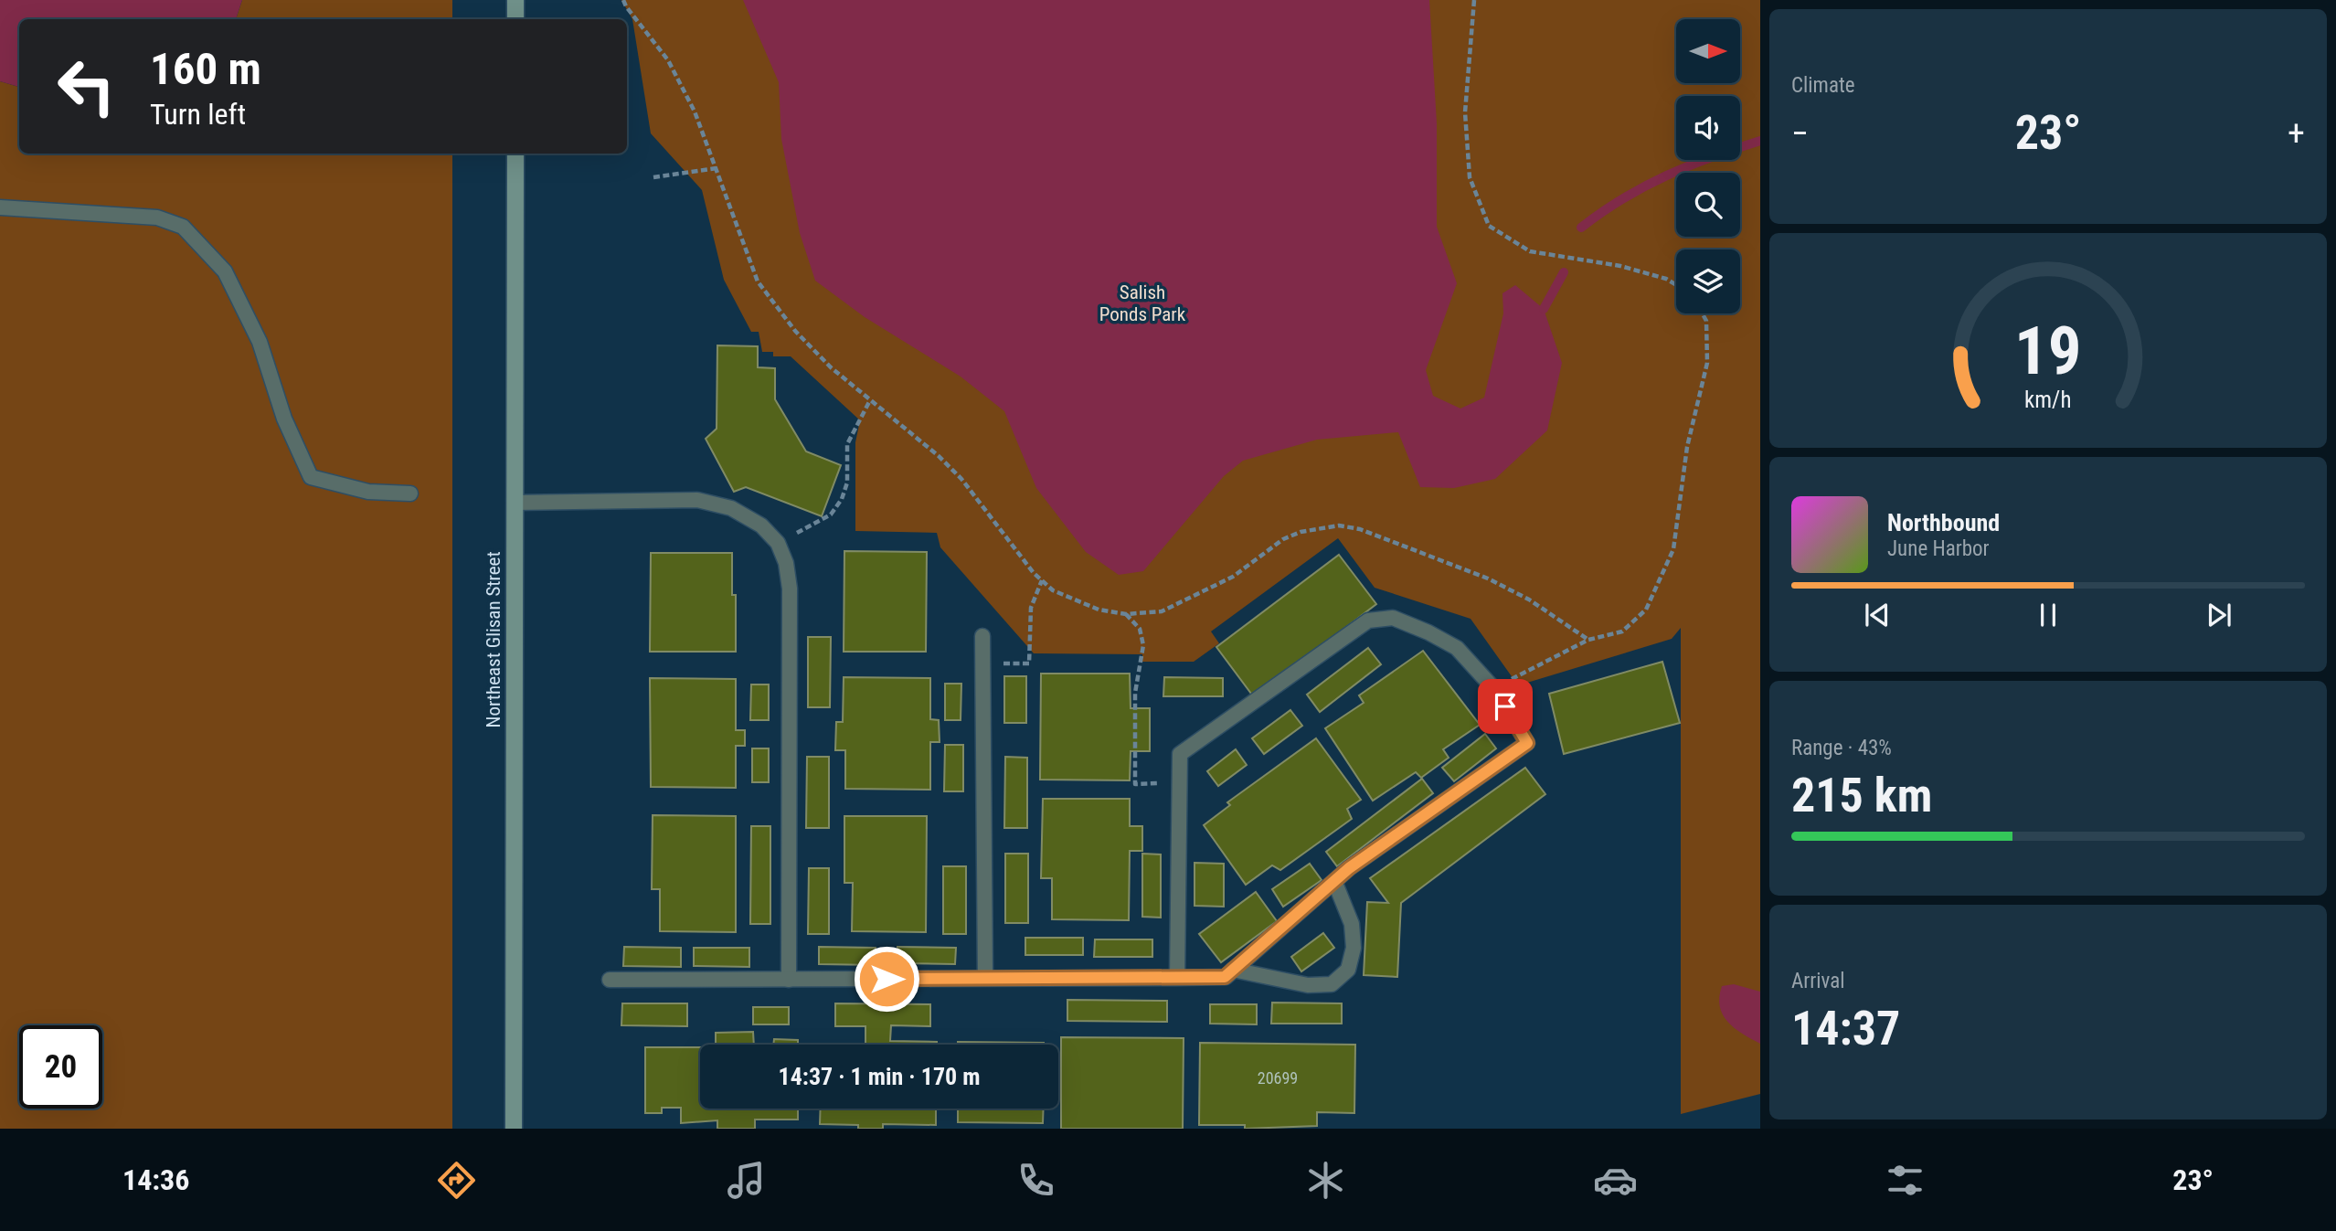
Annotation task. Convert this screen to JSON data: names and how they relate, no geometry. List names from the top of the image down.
{
  "streets": {
    "main road": ["Northeast Glisan Street"]
  },
  "parks": ["Salish Ponds Park"],
  "house_numbers": ["20699"],
  "north": "right",
  "page": {
    "tile": [
      "Climate",
      ["Range · 43%", "215 km"],
      ["Arrival", "14:37"]
    ],
    "turn": ["160 m", "Turn left"],
    "heat": ["−", "23°", "+"],
    "song": ["Northbound", "June Harbor"],
    "limit": "20",
    "trip": "14:37 · 1 min · 170 m",
    "tabs": ["14:36", "23°"],
    "gauge": ["19", "km/h"]
  }
}
